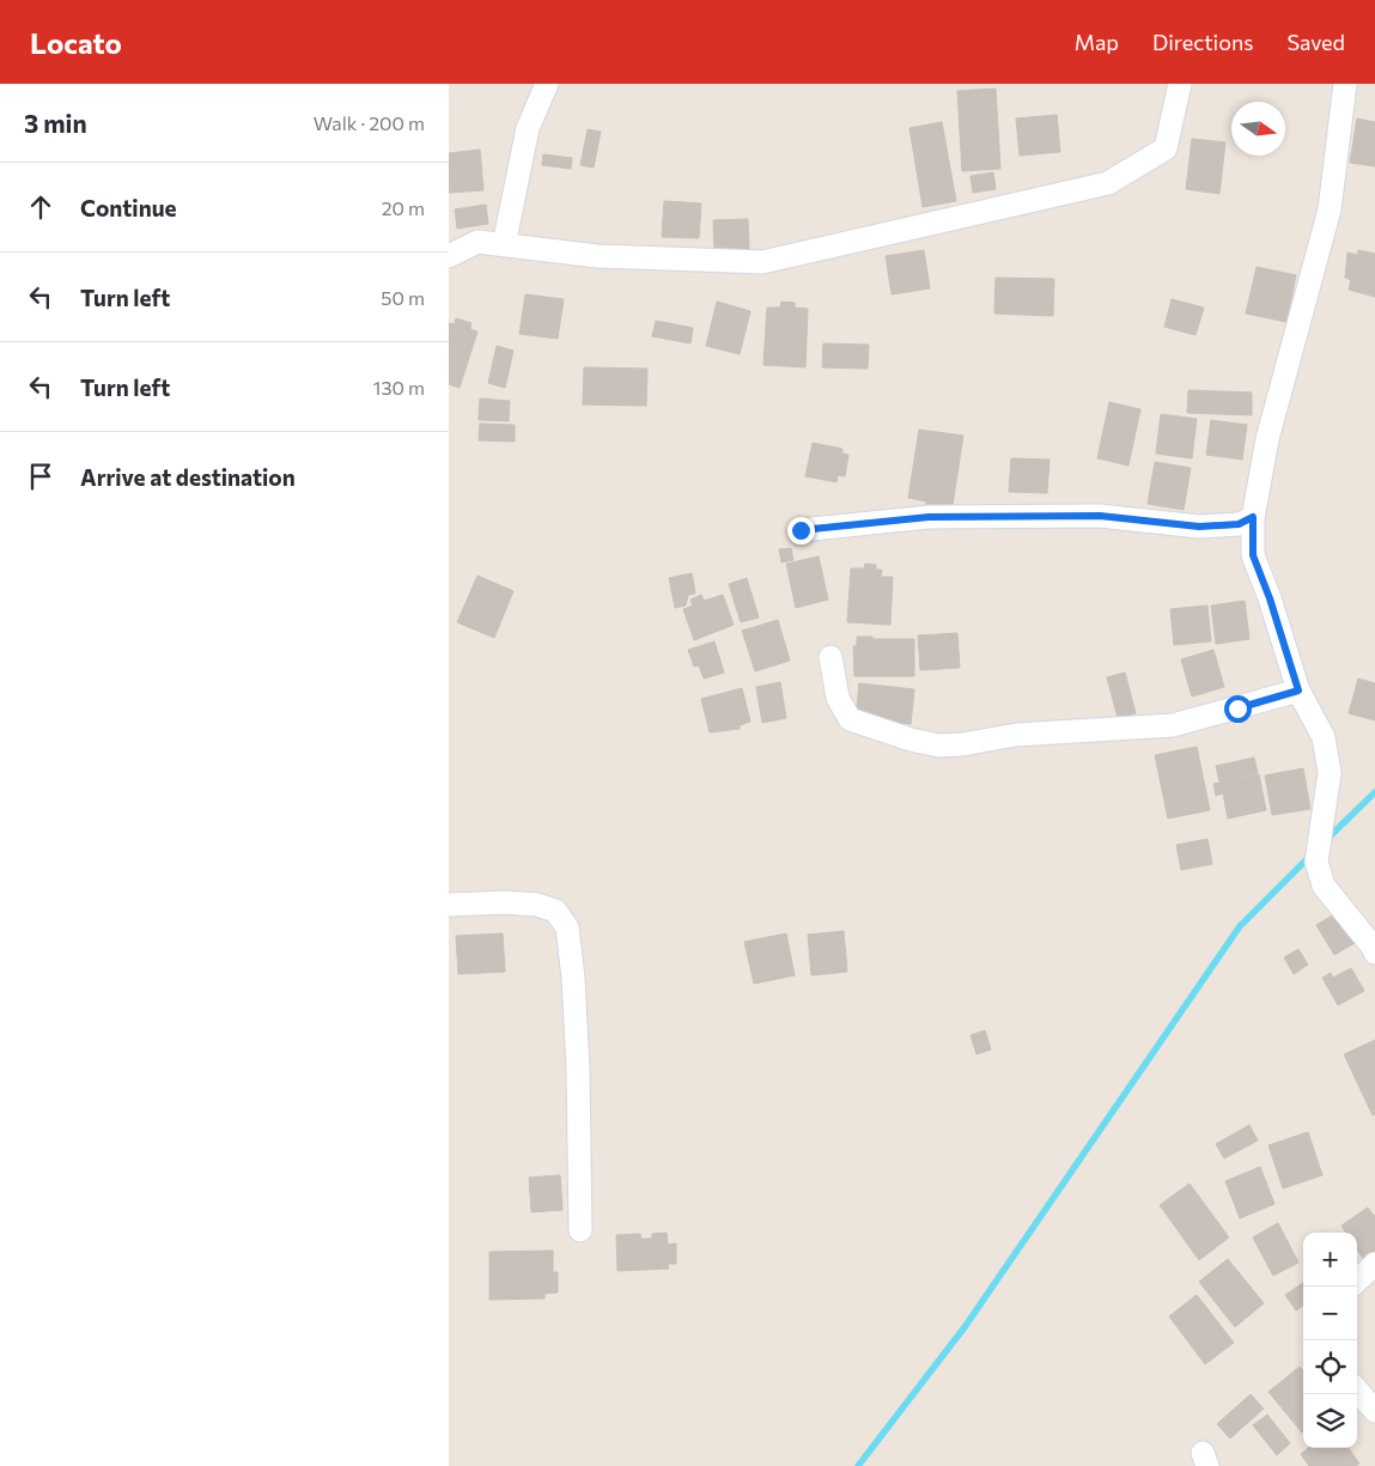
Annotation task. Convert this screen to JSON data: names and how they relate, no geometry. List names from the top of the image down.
{
  "north": "right",
  "page": {
    "header": "Locato",
    "nav": ["Map", "Directions", "Saved"],
    "heading": ["3 min", "Walk · 200 m"],
    "list": [
      ["Continue", "20 m"],
      ["Turn left", "50 m"],
      ["Turn left", "130 m"],
      "Arrive at destination"
    ],
    "map_buttons": ["+", "−"]
  }
}
